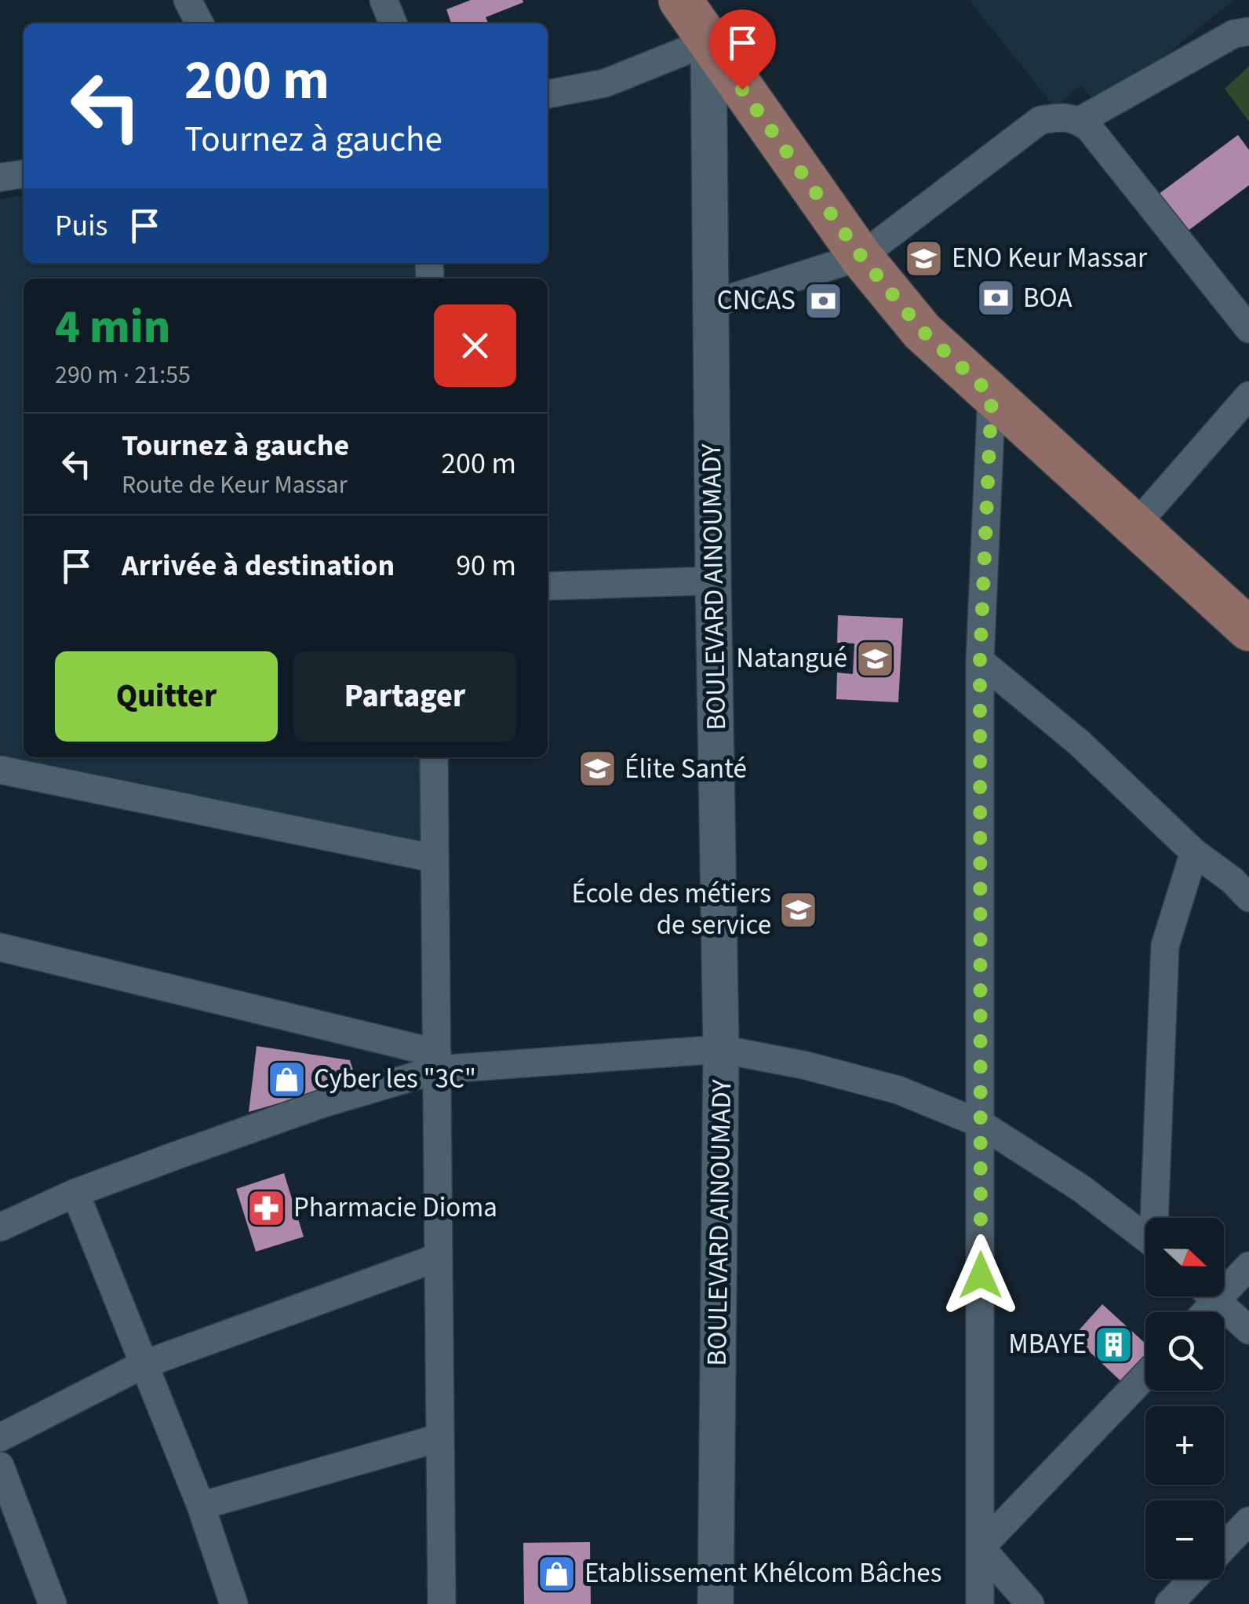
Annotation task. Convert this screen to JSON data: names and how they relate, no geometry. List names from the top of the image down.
{
  "streets": {
    "street": ["BOULEVARD AINOUMADY"]
  },
  "places": {
    "school or university": [
      "ENO Keur Massar",
      "Natangué",
      "Élite Santé",
      "École des métiers de service"
    ],
    "bank": ["BOA", "CNCAS"],
    "shop": ["Cyber les \"3C\"", "Etablissement Khélcom Bâches"],
    "pharmacy": ["Pharmacie Dioma"],
    "building": ["MBAYE"]
  },
  "north": "right",
  "page": {
    "turn": ["200 m", "Tournez à gauche"],
    "then": "Puis",
    "heading": ["4 min", "290 m · 21:55"],
    "list": [
      {
        "name": "Tournez à gauche",
        "note": "Route de Keur Massar",
        "value": "200 m"
      },
      {
        "name": "Arrivée à destination",
        "value": "90 m"
      }
    ],
    "buttons": ["Quitter", "Partager"],
    "map_buttons": ["+", "−"]
  }
}
